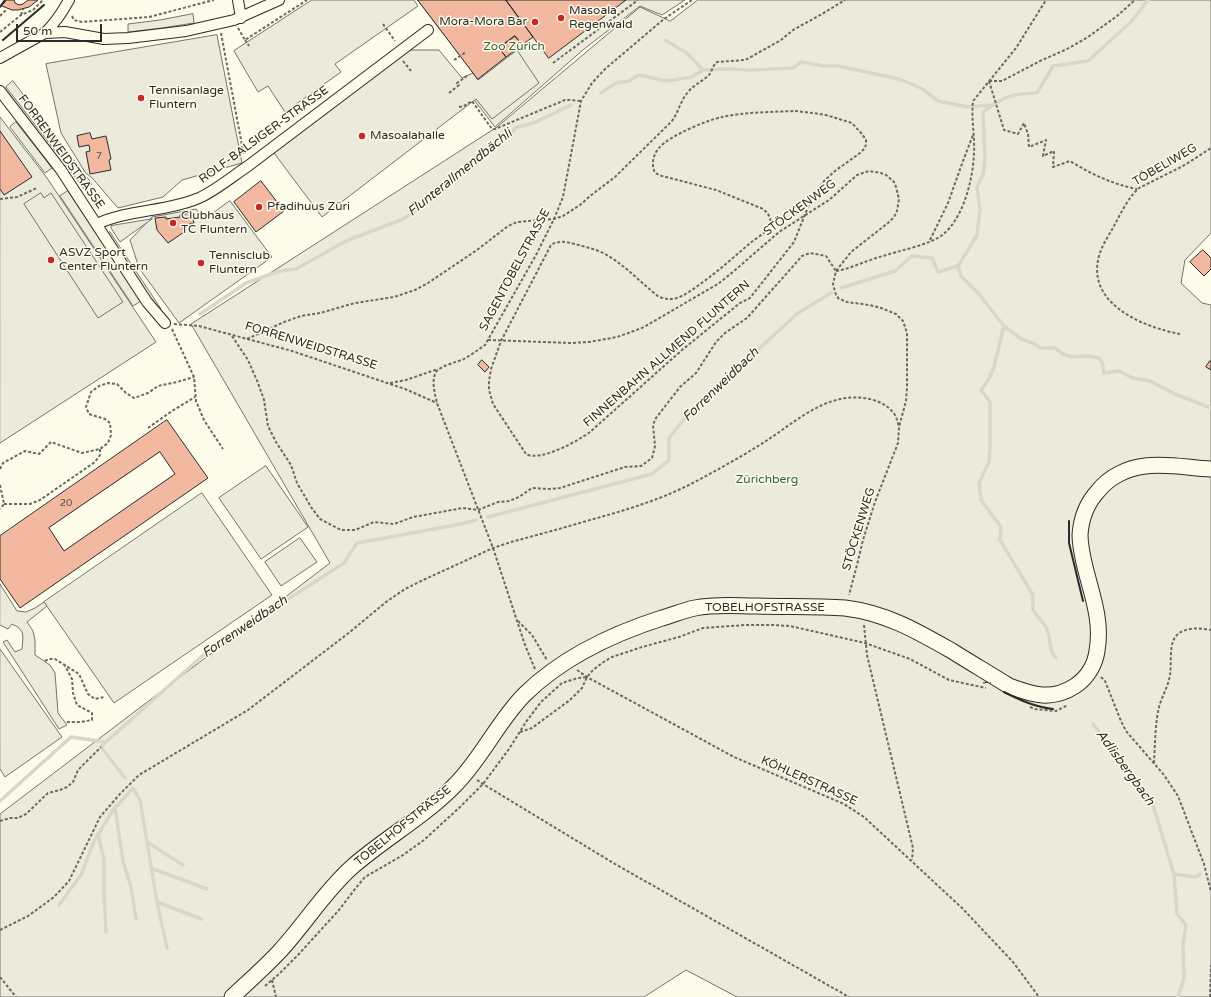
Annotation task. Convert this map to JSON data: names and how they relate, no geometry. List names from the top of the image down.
{
  "streets": {
    "main road": ["TOBELHOFSTRASSE"],
    "street": ["ROLF-BALSIGER-STRASSE", "FORRENWEIDSTRASSE"],
    "path": [
      "TÖBELIWEG",
      "STÖCKENWEG",
      "SAGENTOBELSTRASSE",
      "FINNENBAHN ALLMEND FLUNTERN",
      "KÖHLERSTRASSE"
    ]
  },
  "crossings": [
    ["ROLF-BALSIGER-STRASSE", "FORRENWEIDSTRASSE"],
    ["FORRENWEIDSTRASSE", "SAGENTOBELSTRASSE"],
    ["STÖCKENWEG", "SAGENTOBELSTRASSE"],
    ["STÖCKENWEG", "FINNENBAHN ALLMEND FLUNTERN"],
    ["STÖCKENWEG", "TOBELHOFSTRASSE"]
  ],
  "water": ["Flunterallmendbächli", "Forrenweidbach", "Adlisbergbach"],
  "parks": ["Zoo Zürich", "Zürichberg"],
  "places": [
    "Masoala Regenwald",
    "Mora-Mora Bar",
    "Tennisanlage Fluntern",
    "Masoalahalle",
    "Pfadihuus Züri",
    "Clubhaus TC Fluntern",
    "ASVZ Sport Center Fluntern",
    "Tennisclub Fluntern"
  ],
  "house_numbers": ["7", "20"],
  "scale_bar": "50 m"
}
